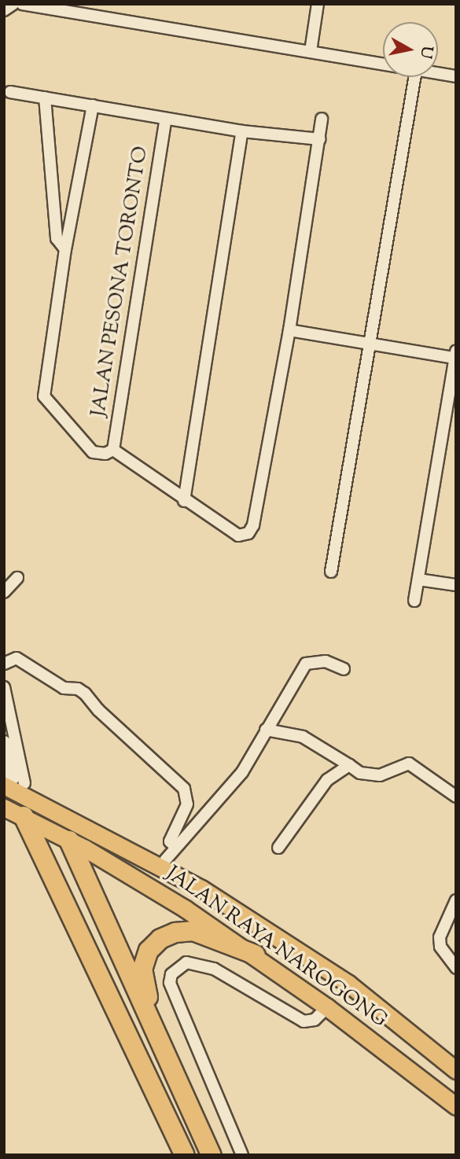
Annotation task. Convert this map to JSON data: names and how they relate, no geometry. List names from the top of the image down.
{
  "streets": {
    "main road": ["JALAN RAYA NAROGONG"],
    "street": ["JALAN PESONA TORONTO"]
  },
  "north": "right"
}
